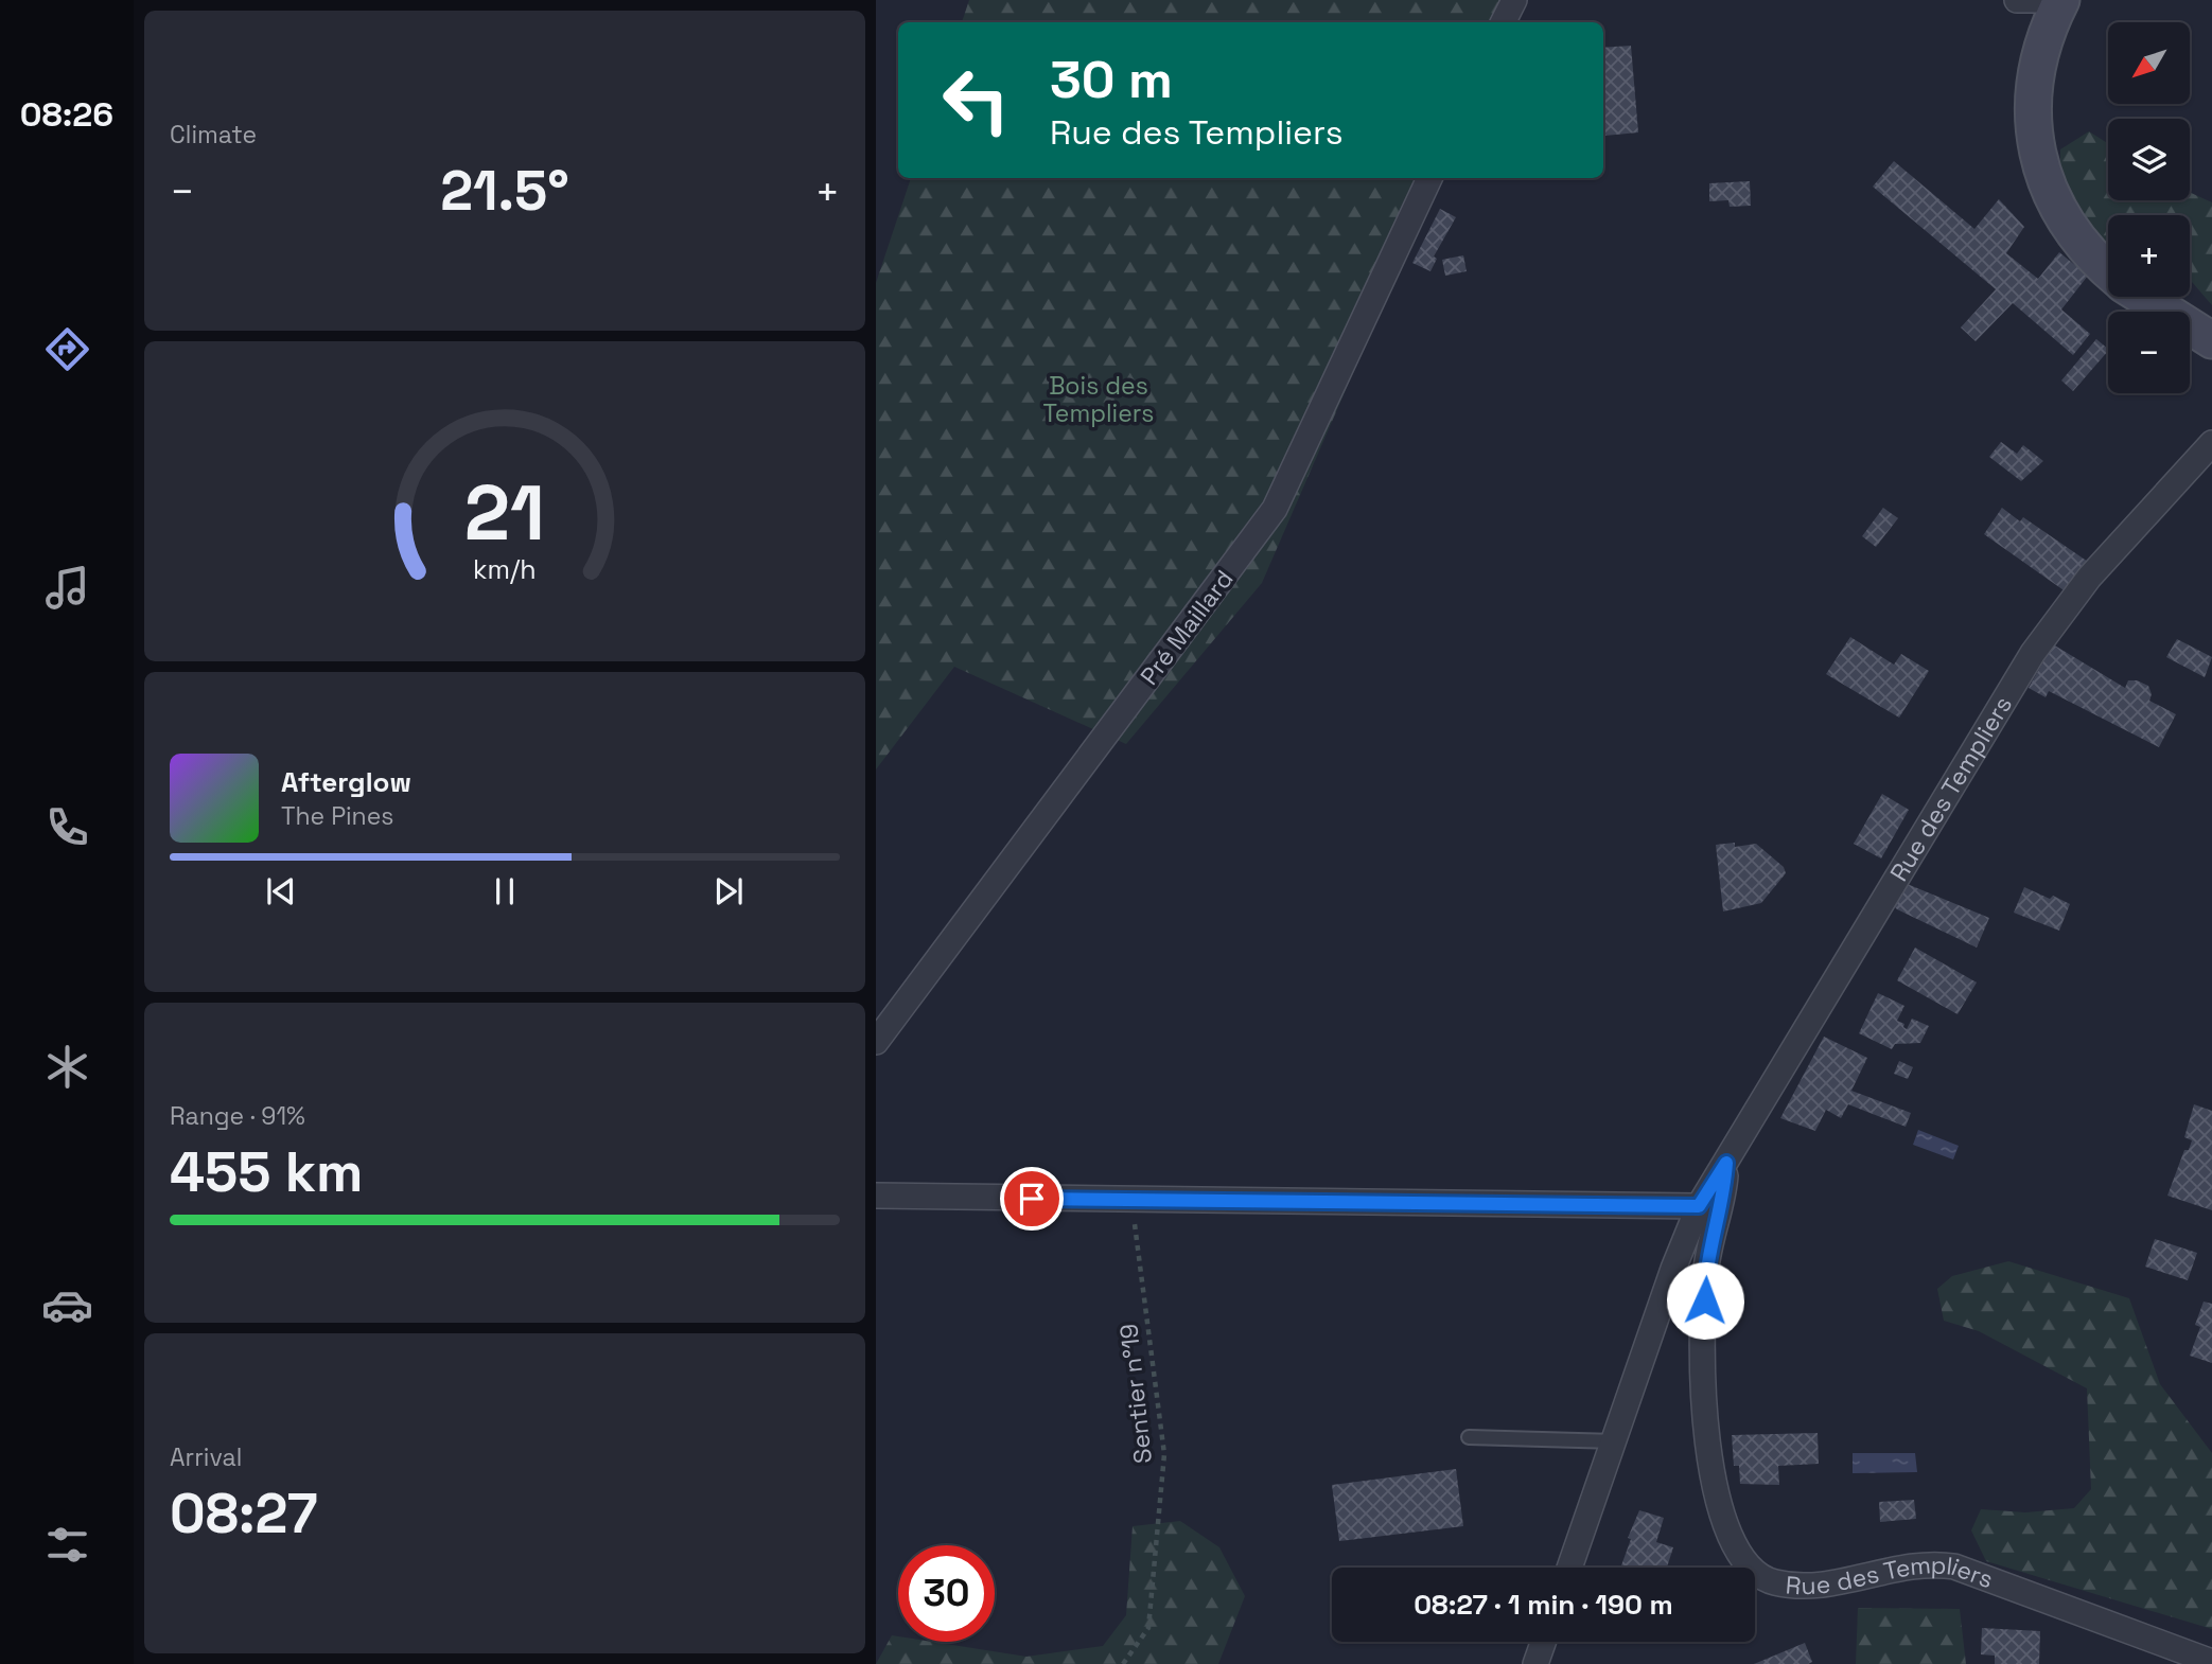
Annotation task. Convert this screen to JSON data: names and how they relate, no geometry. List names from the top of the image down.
{
  "streets": {
    "street": ["Pré Maillard", "Rue des Templiers"],
    "path": ["Sentier n°19"]
  },
  "parks": ["Bois des Templiers"],
  "north": "bottom left",
  "page": {
    "tabs": "08:26",
    "tile": [
      "Climate",
      ["Range · 91%", "455 km"],
      ["Arrival", "08:27"]
    ],
    "map_buttons": ["+", "−"],
    "turn": ["30 m", "Rue des Templiers"],
    "heat": ["−", "21.5°", "+"],
    "song": ["Afterglow", "The Pines"],
    "limit": "30",
    "trip": "08:27 · 1 min · 190 m",
    "gauge": ["21", "km/h"]
  }
}
